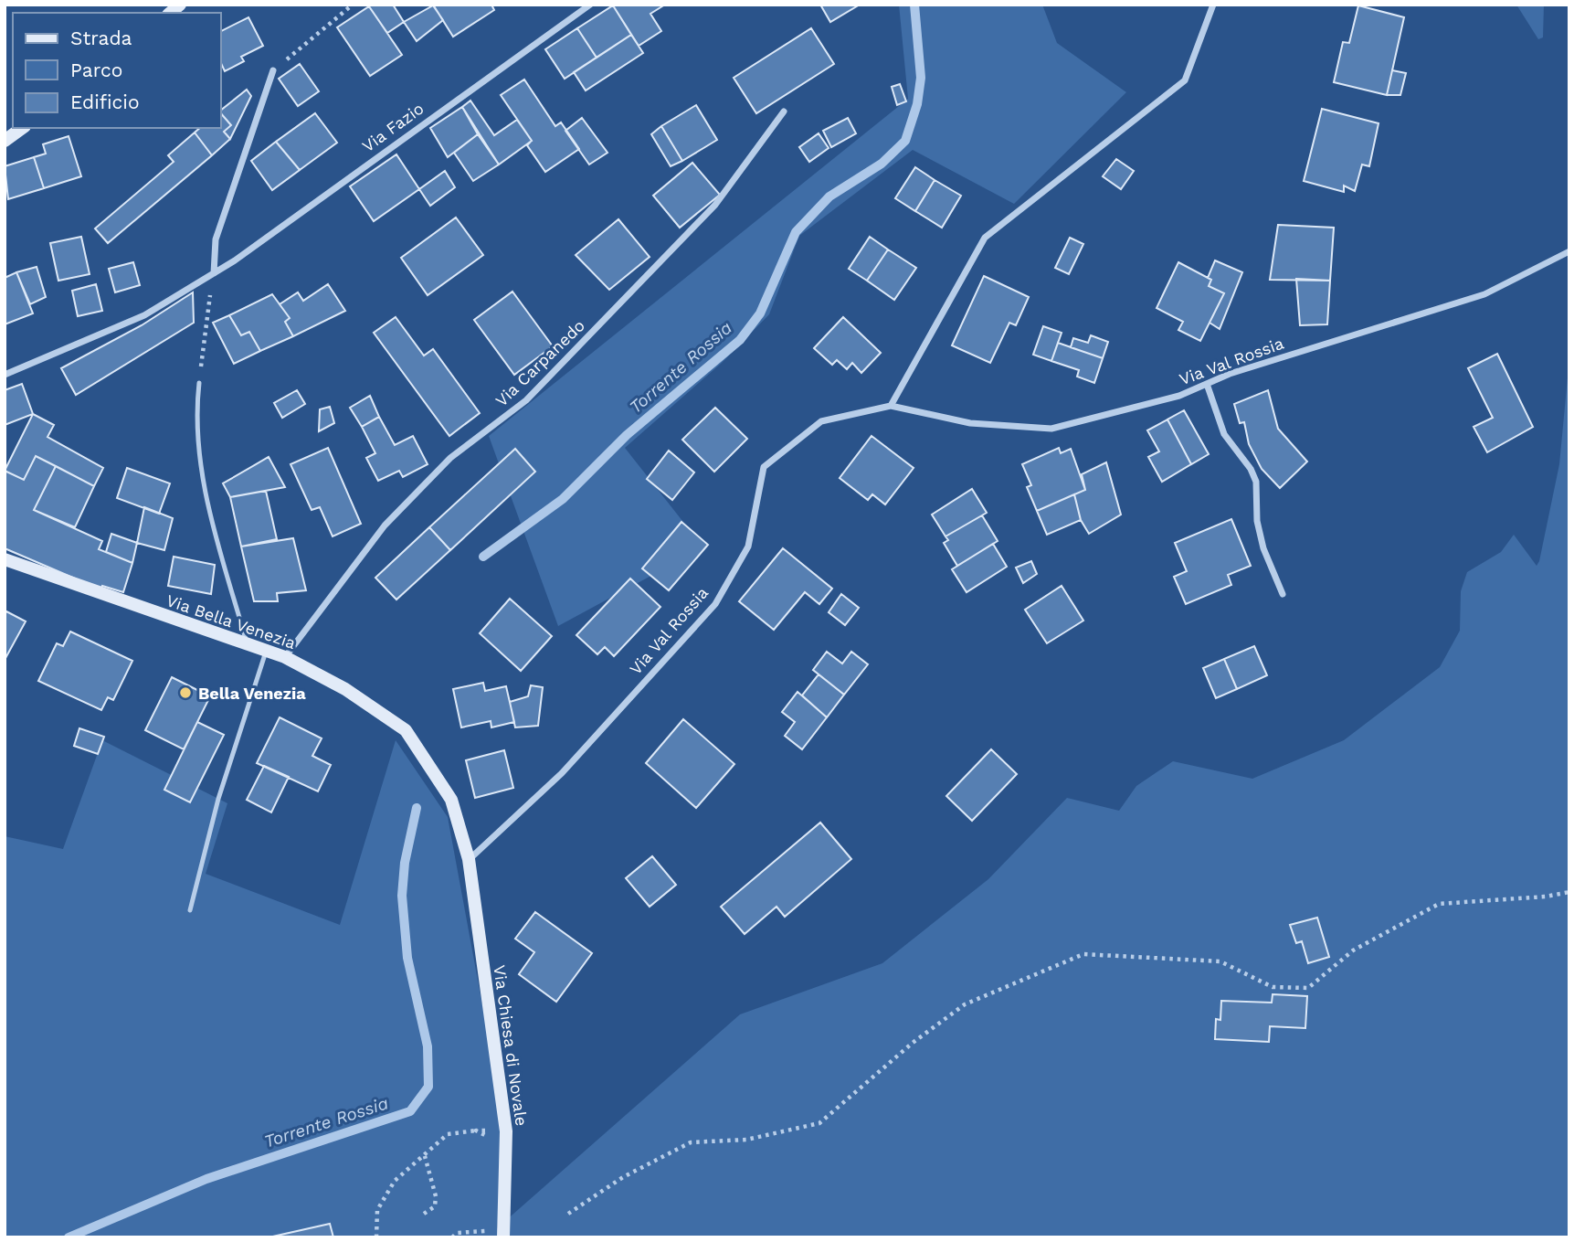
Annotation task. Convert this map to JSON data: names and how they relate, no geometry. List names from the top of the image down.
{
  "streets": {
    "main road": ["Via Bella Venezia", "Via Chiesa di Novale"],
    "street": ["Via Fazio", "Via Val Rossia", "Via Carpanedo"]
  },
  "crossings": [
    ["Via Val Rossia", "Via Bella Venezia"],
    ["Via Val Rossia", "Via Chiesa di Novale"],
    ["Via Carpanedo", "Via Bella Venezia"],
    ["Via Bella Venezia", "Via Chiesa di Novale"]
  ],
  "water": ["Torrente Rossia"],
  "places": ["Bella Venezia"],
  "legend": ["Strada", "Parco", "Edificio"]
}
